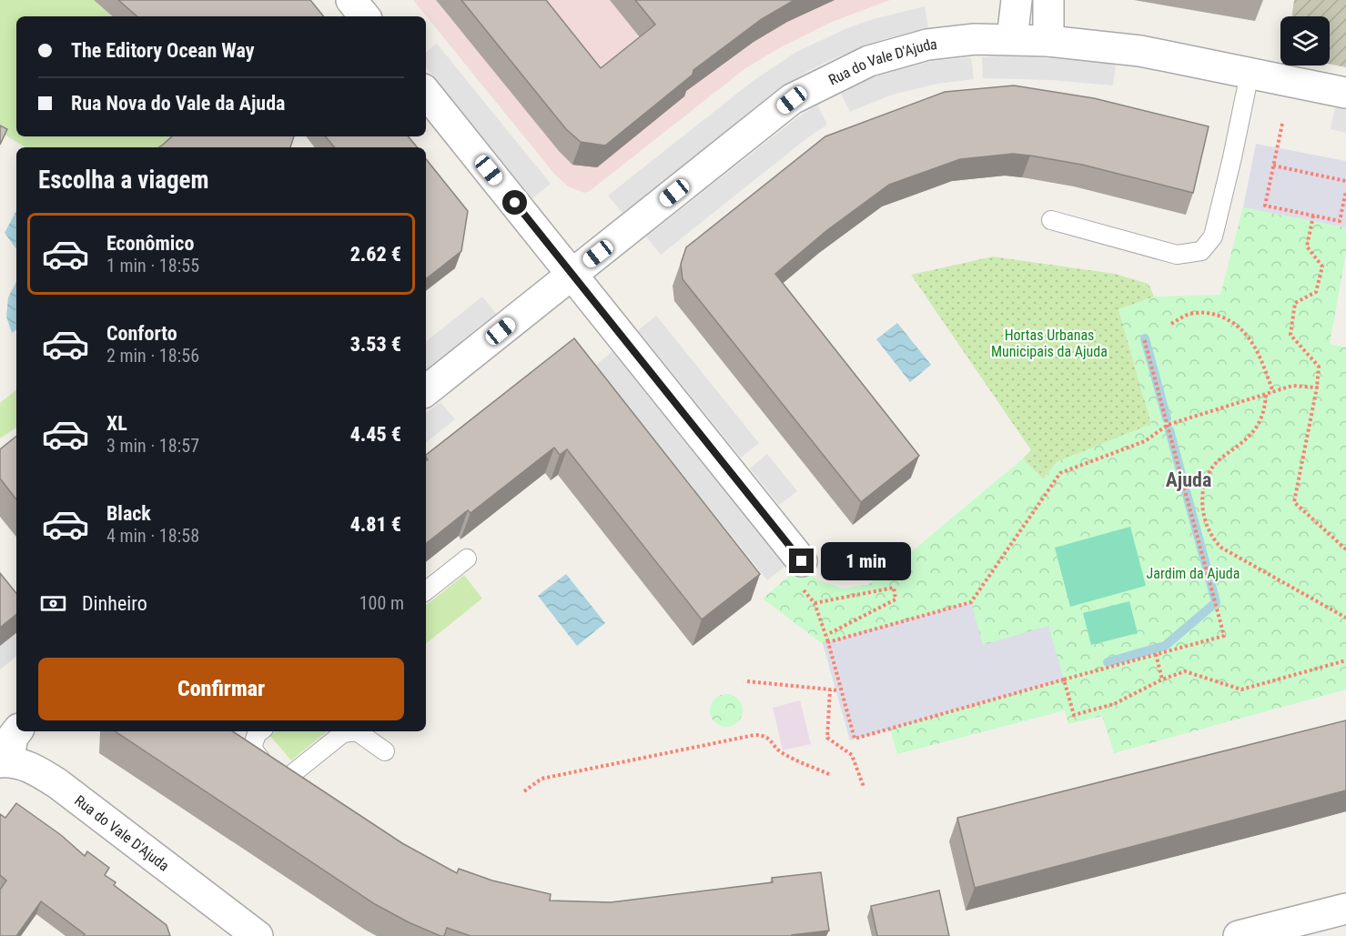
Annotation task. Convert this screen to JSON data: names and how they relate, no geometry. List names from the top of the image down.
{
  "streets": {
    "street": ["Rua do Vale D'Ajuda"]
  },
  "districts": ["Ajuda"],
  "parks": ["Hortas Urbanas Municipais da Ajuda", "Jardim da Ajuda"],
  "page": {
    "banner": ["The Editory Ocean Way", "Rua Nova do Vale da Ajuda"],
    "heading": "Escolha a viagem",
    "list": [
      {
        "name": "Econômico",
        "note": "1 min · 18:55",
        "value": "2.62 €"
      },
      {
        "name": "Conforto",
        "note": "2 min · 18:56",
        "value": "3.53 €"
      },
      {
        "name": "XL",
        "note": "3 min · 18:57",
        "value": "4.45 €"
      },
      {
        "name": "Black",
        "note": "4 min · 18:58",
        "value": "4.81 €"
      }
    ],
    "bubble": "1 min",
    "pay": ["Dinheiro", "100 m"],
    "buttons": "Confirmar"
  }
}
